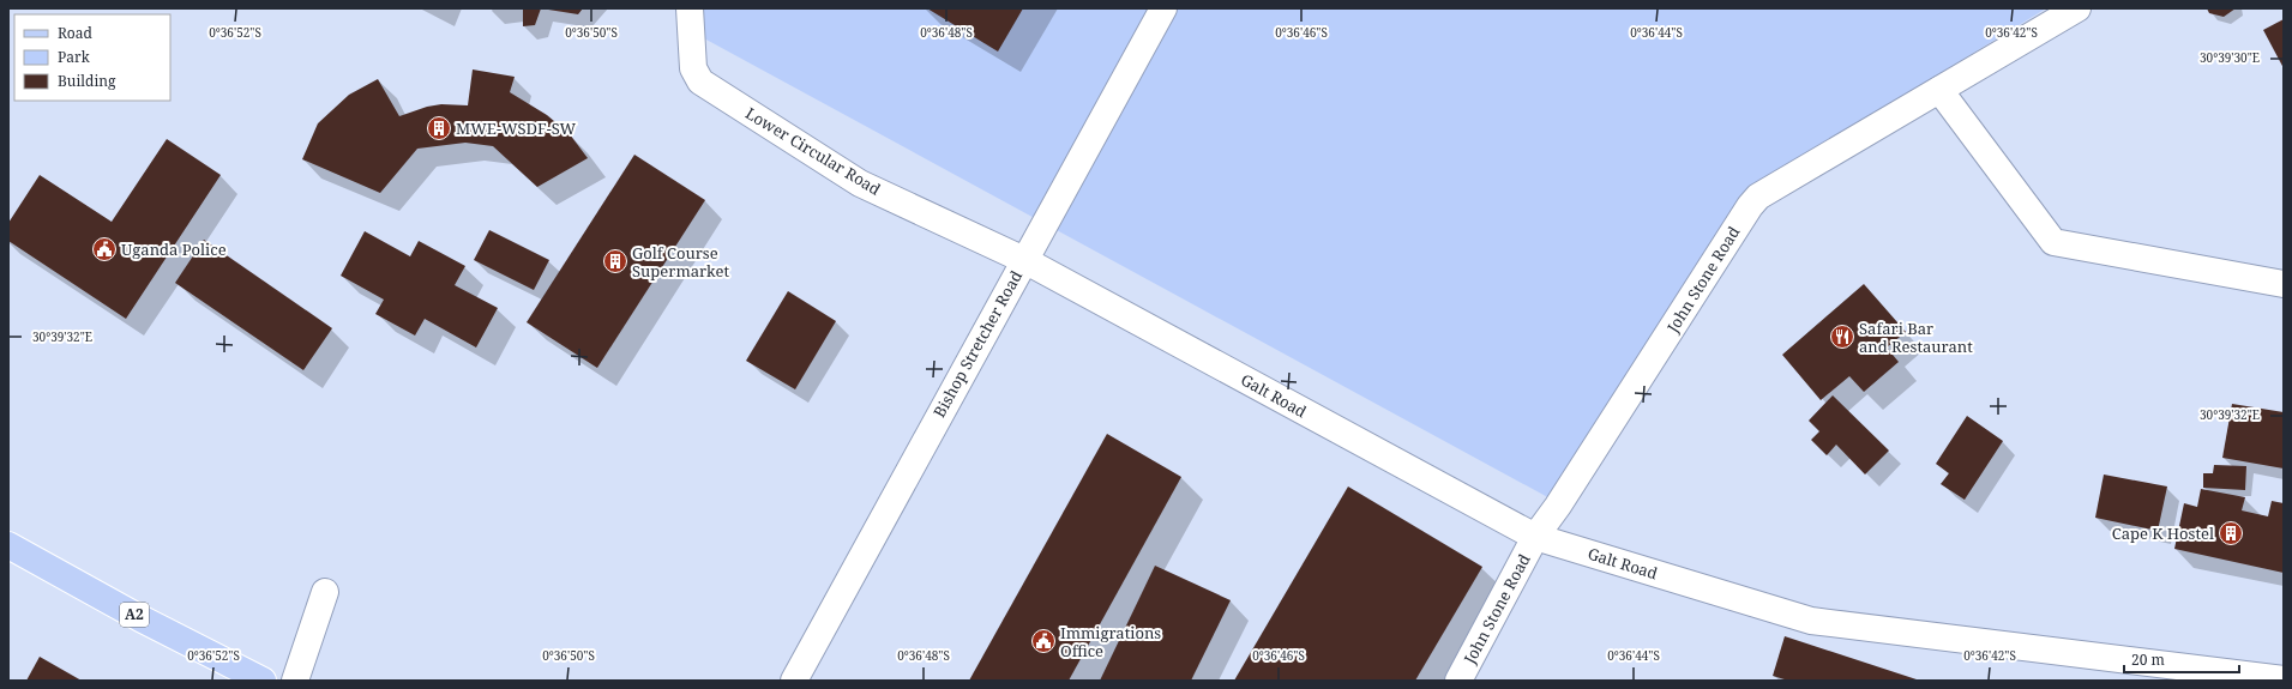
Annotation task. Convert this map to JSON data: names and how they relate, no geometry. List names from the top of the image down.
{
  "streets": {
    "main road": ["A2"],
    "street": [
      "Lower Circular Road",
      "John Stone Road",
      "Bishop Stretcher Road",
      "Galt Road"
    ]
  },
  "crossings": [
    ["Lower Circular Road", "Bishop Stretcher Road"],
    ["Lower Circular Road", "Galt Road"],
    ["John Stone Road", "Galt Road"],
    ["Bishop Stretcher Road", "Galt Road"]
  ],
  "places": {
    "building": ["MWE-WSDF-SW", "Golf Course Supermarket", "Cape K Hostel"],
    "public building": ["Uganda Police", "Immigrations Office"],
    "restaurant": ["Safari Bar and Restaurant"]
  },
  "legend": ["Road", "Park", "Building"],
  "scale_bar": "20 m",
  "coordinates": [
    "0°36'52\"S",
    "0°36'50\"S",
    "0°36'48\"S",
    "0°36'46\"S",
    "0°36'44\"S",
    "0°36'42\"S",
    "30°39'30\"E",
    "30°39'32\"E"
  ]
}
